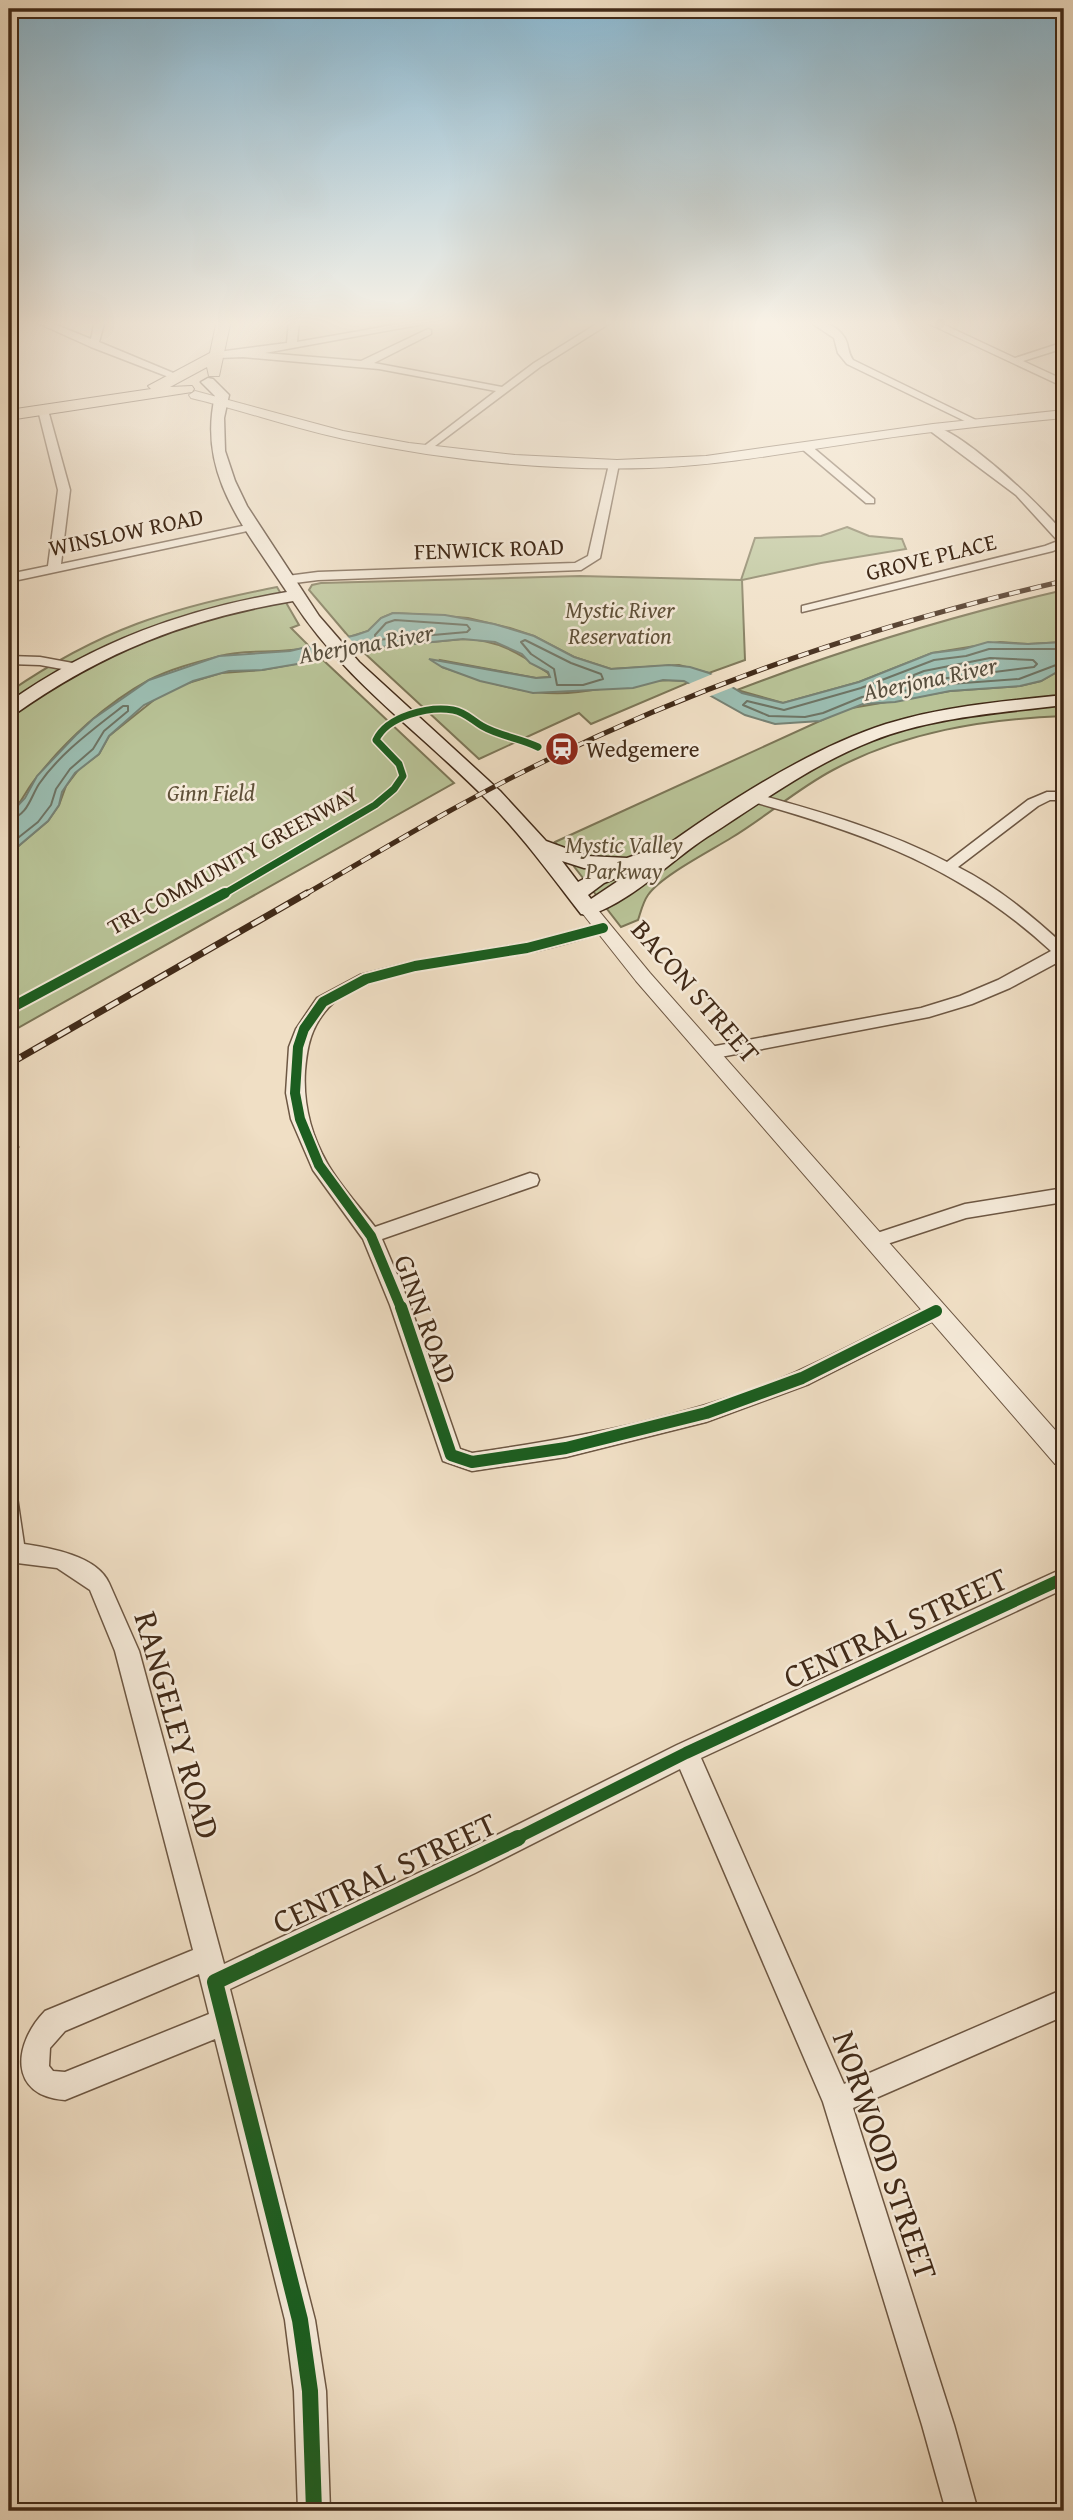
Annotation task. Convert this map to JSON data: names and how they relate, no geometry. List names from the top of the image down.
{
  "streets": {
    "main road": ["BACON STREET"],
    "street": [
      "WINSLOW ROAD",
      "FENWICK ROAD",
      "GROVE PLACE",
      "GINN ROAD",
      "CENTRAL STREET",
      "RANGELEY ROAD",
      "NORWOOD STREET"
    ],
    "cycle path": ["TRI-COMMUNITY GREENWAY"]
  },
  "crossings": [
    ["WINSLOW ROAD", "BACON STREET"],
    ["FENWICK ROAD", "BACON STREET"],
    ["BACON STREET", "GINN ROAD"],
    ["CENTRAL STREET", "RANGELEY ROAD"],
    ["CENTRAL STREET", "NORWOOD STREET"]
  ],
  "water": ["Aberjona River"],
  "parks": ["Mystic River Reservation", "Ginn Field", "Mystic Valley Parkway"],
  "places": {
    "station": ["Wedgemere"]
  }
}
